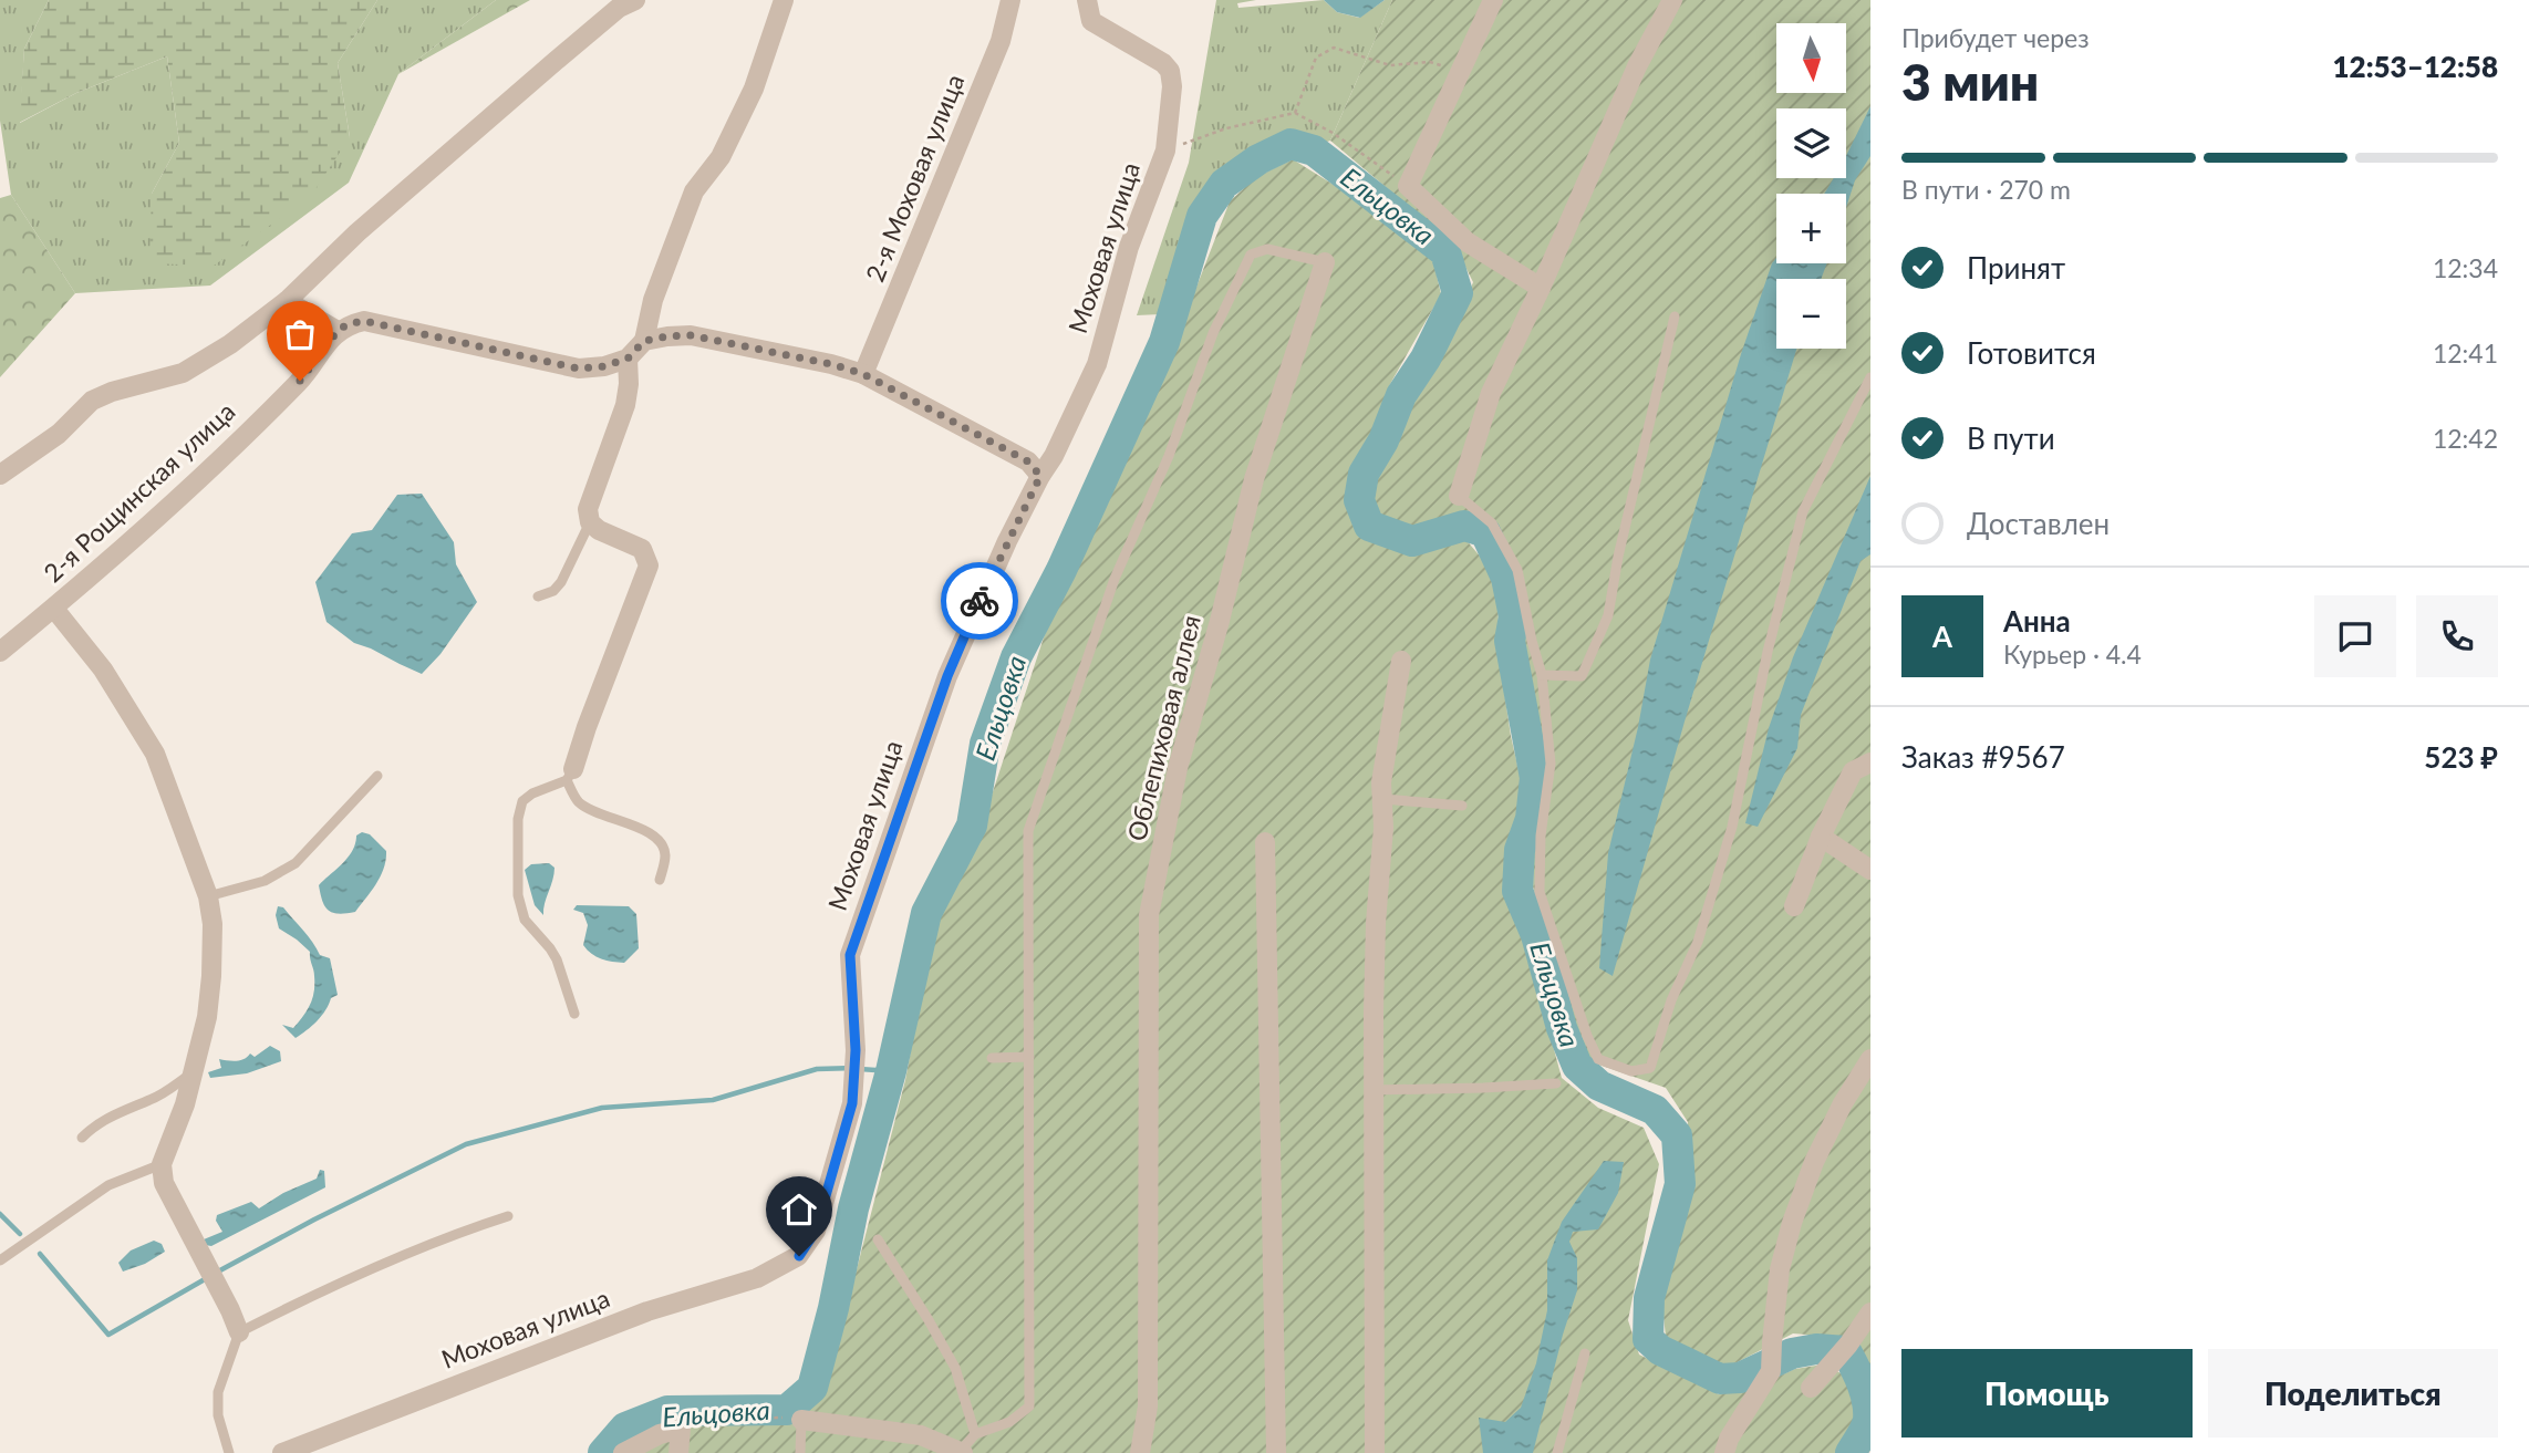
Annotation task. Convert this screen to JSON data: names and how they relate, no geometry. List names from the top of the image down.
{
  "streets": {
    "street": [
      "2-я Моховая улица",
      "Моховая улица",
      "2-я Рощинская улица",
      "Облепиховая аллея"
    ]
  },
  "water": ["Ельцовка"],
  "north": "bottom",
  "page": {
    "heading": ["3 мин", "Прибудет через", "12:53–12:58"],
    "panel": [
      "Анна",
      "Курьер · 4.4",
      "Заказ #9567",
      "523 ₽"
    ],
    "map_buttons": ["+", "−"],
    "bar": "В пути · 270 m",
    "list": [
      ["Принят", "12:34"],
      ["Готовится", "12:41"],
      ["В пути", "12:42"],
      "Доставлен"
    ],
    "round": "А",
    "buttons": ["Помощь", "Поделиться"]
  }
}
